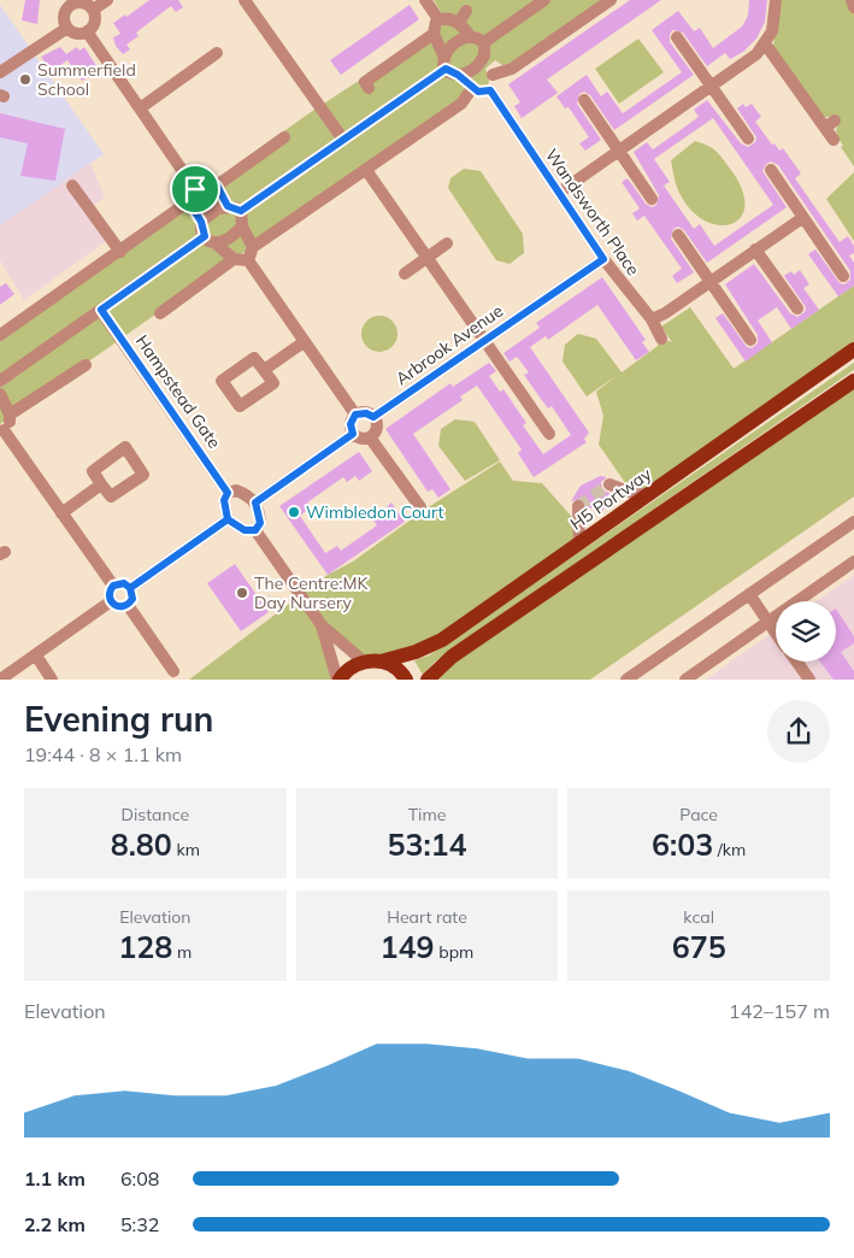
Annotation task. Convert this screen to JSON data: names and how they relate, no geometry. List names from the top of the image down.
{
  "streets": {
    "main road": ["H5 Portway"],
    "street": ["Wandsworth Place", "Arbrook Avenue", "Hampstead Gate"]
  },
  "crossings": [
    ["Wandsworth Place", "Arbrook Avenue"]
  ],
  "places": ["Summerfield School", "Wimbledon Court", "The Centre:MK Day Nursery"],
  "page": {
    "heading": ["Evening run", "19:44 · 8 × 1.1 km"],
    "stats": [
      ["Distance", "8.80 km"],
      ["Time", "53:14"],
      ["Pace", "6:03 /km"],
      ["Elevation", "128 m"],
      ["Heart rate", "149 bpm"],
      ["kcal", "675"]
    ],
    "chart": ["Elevation", "142–157 m"],
    "list": [
      {
        "name": "1.1 km",
        "note": "6:08"
      },
      {
        "name": "2.2 km",
        "note": "5:32"
      }
    ]
  }
}
